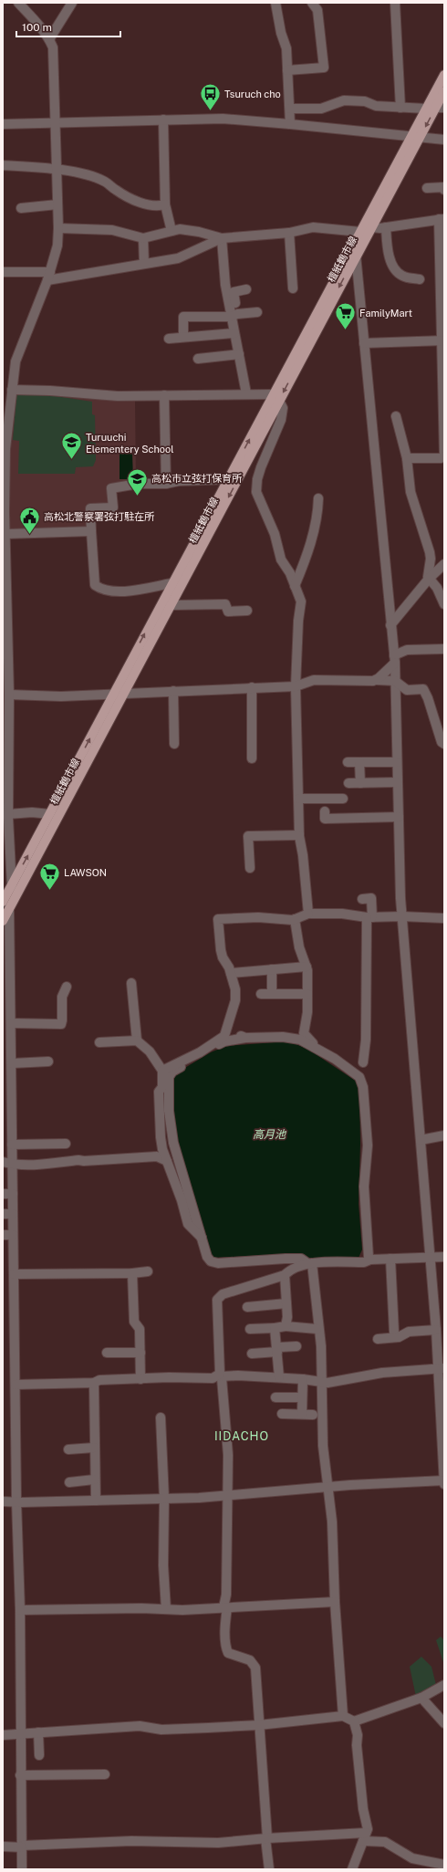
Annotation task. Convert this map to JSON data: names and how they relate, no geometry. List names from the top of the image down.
{
  "streets": {
    "main road": ["檀紙鶴市線"]
  },
  "districts": ["IIDACHO"],
  "water": ["高月池"],
  "places": {
    "bus stop": ["Tsuruch cho"],
    "supermarket": ["FamilyMart", "LAWSON"],
    "school or university": ["Turuuchi Elementery School", "高松市立弦打保育所"],
    "public building": ["高松北警察署弦打駐在所"]
  },
  "scale_bar": "100 m"
}
